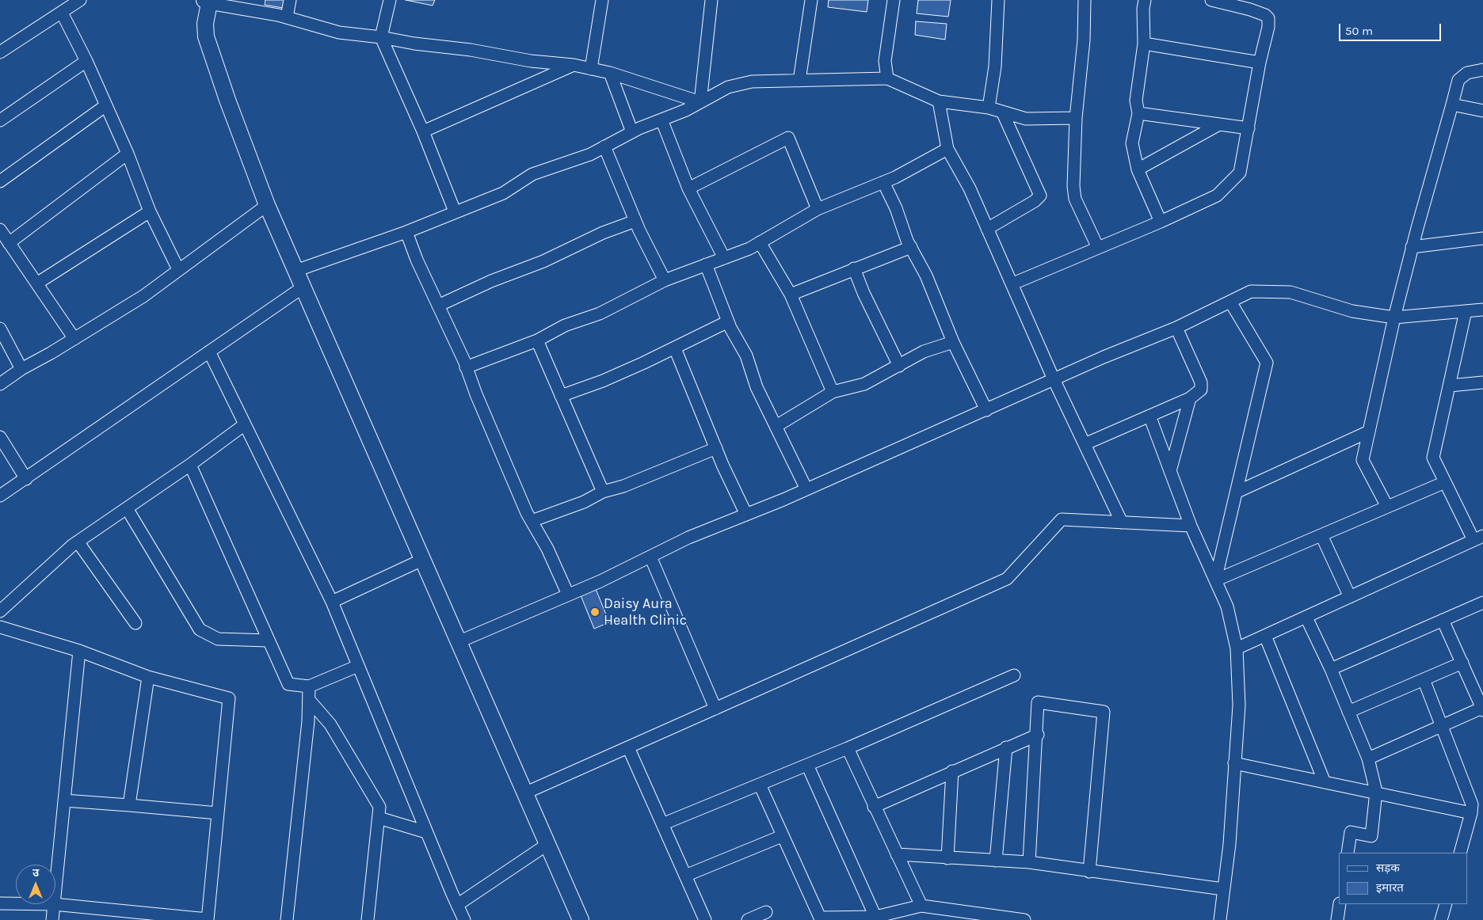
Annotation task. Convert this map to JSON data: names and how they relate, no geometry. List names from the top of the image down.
{
  "places": ["Daisy Aura Health Clinic"],
  "legend": ["सड़क", "इमारत"],
  "scale_bar": "50 m",
  "north": "top"
}
